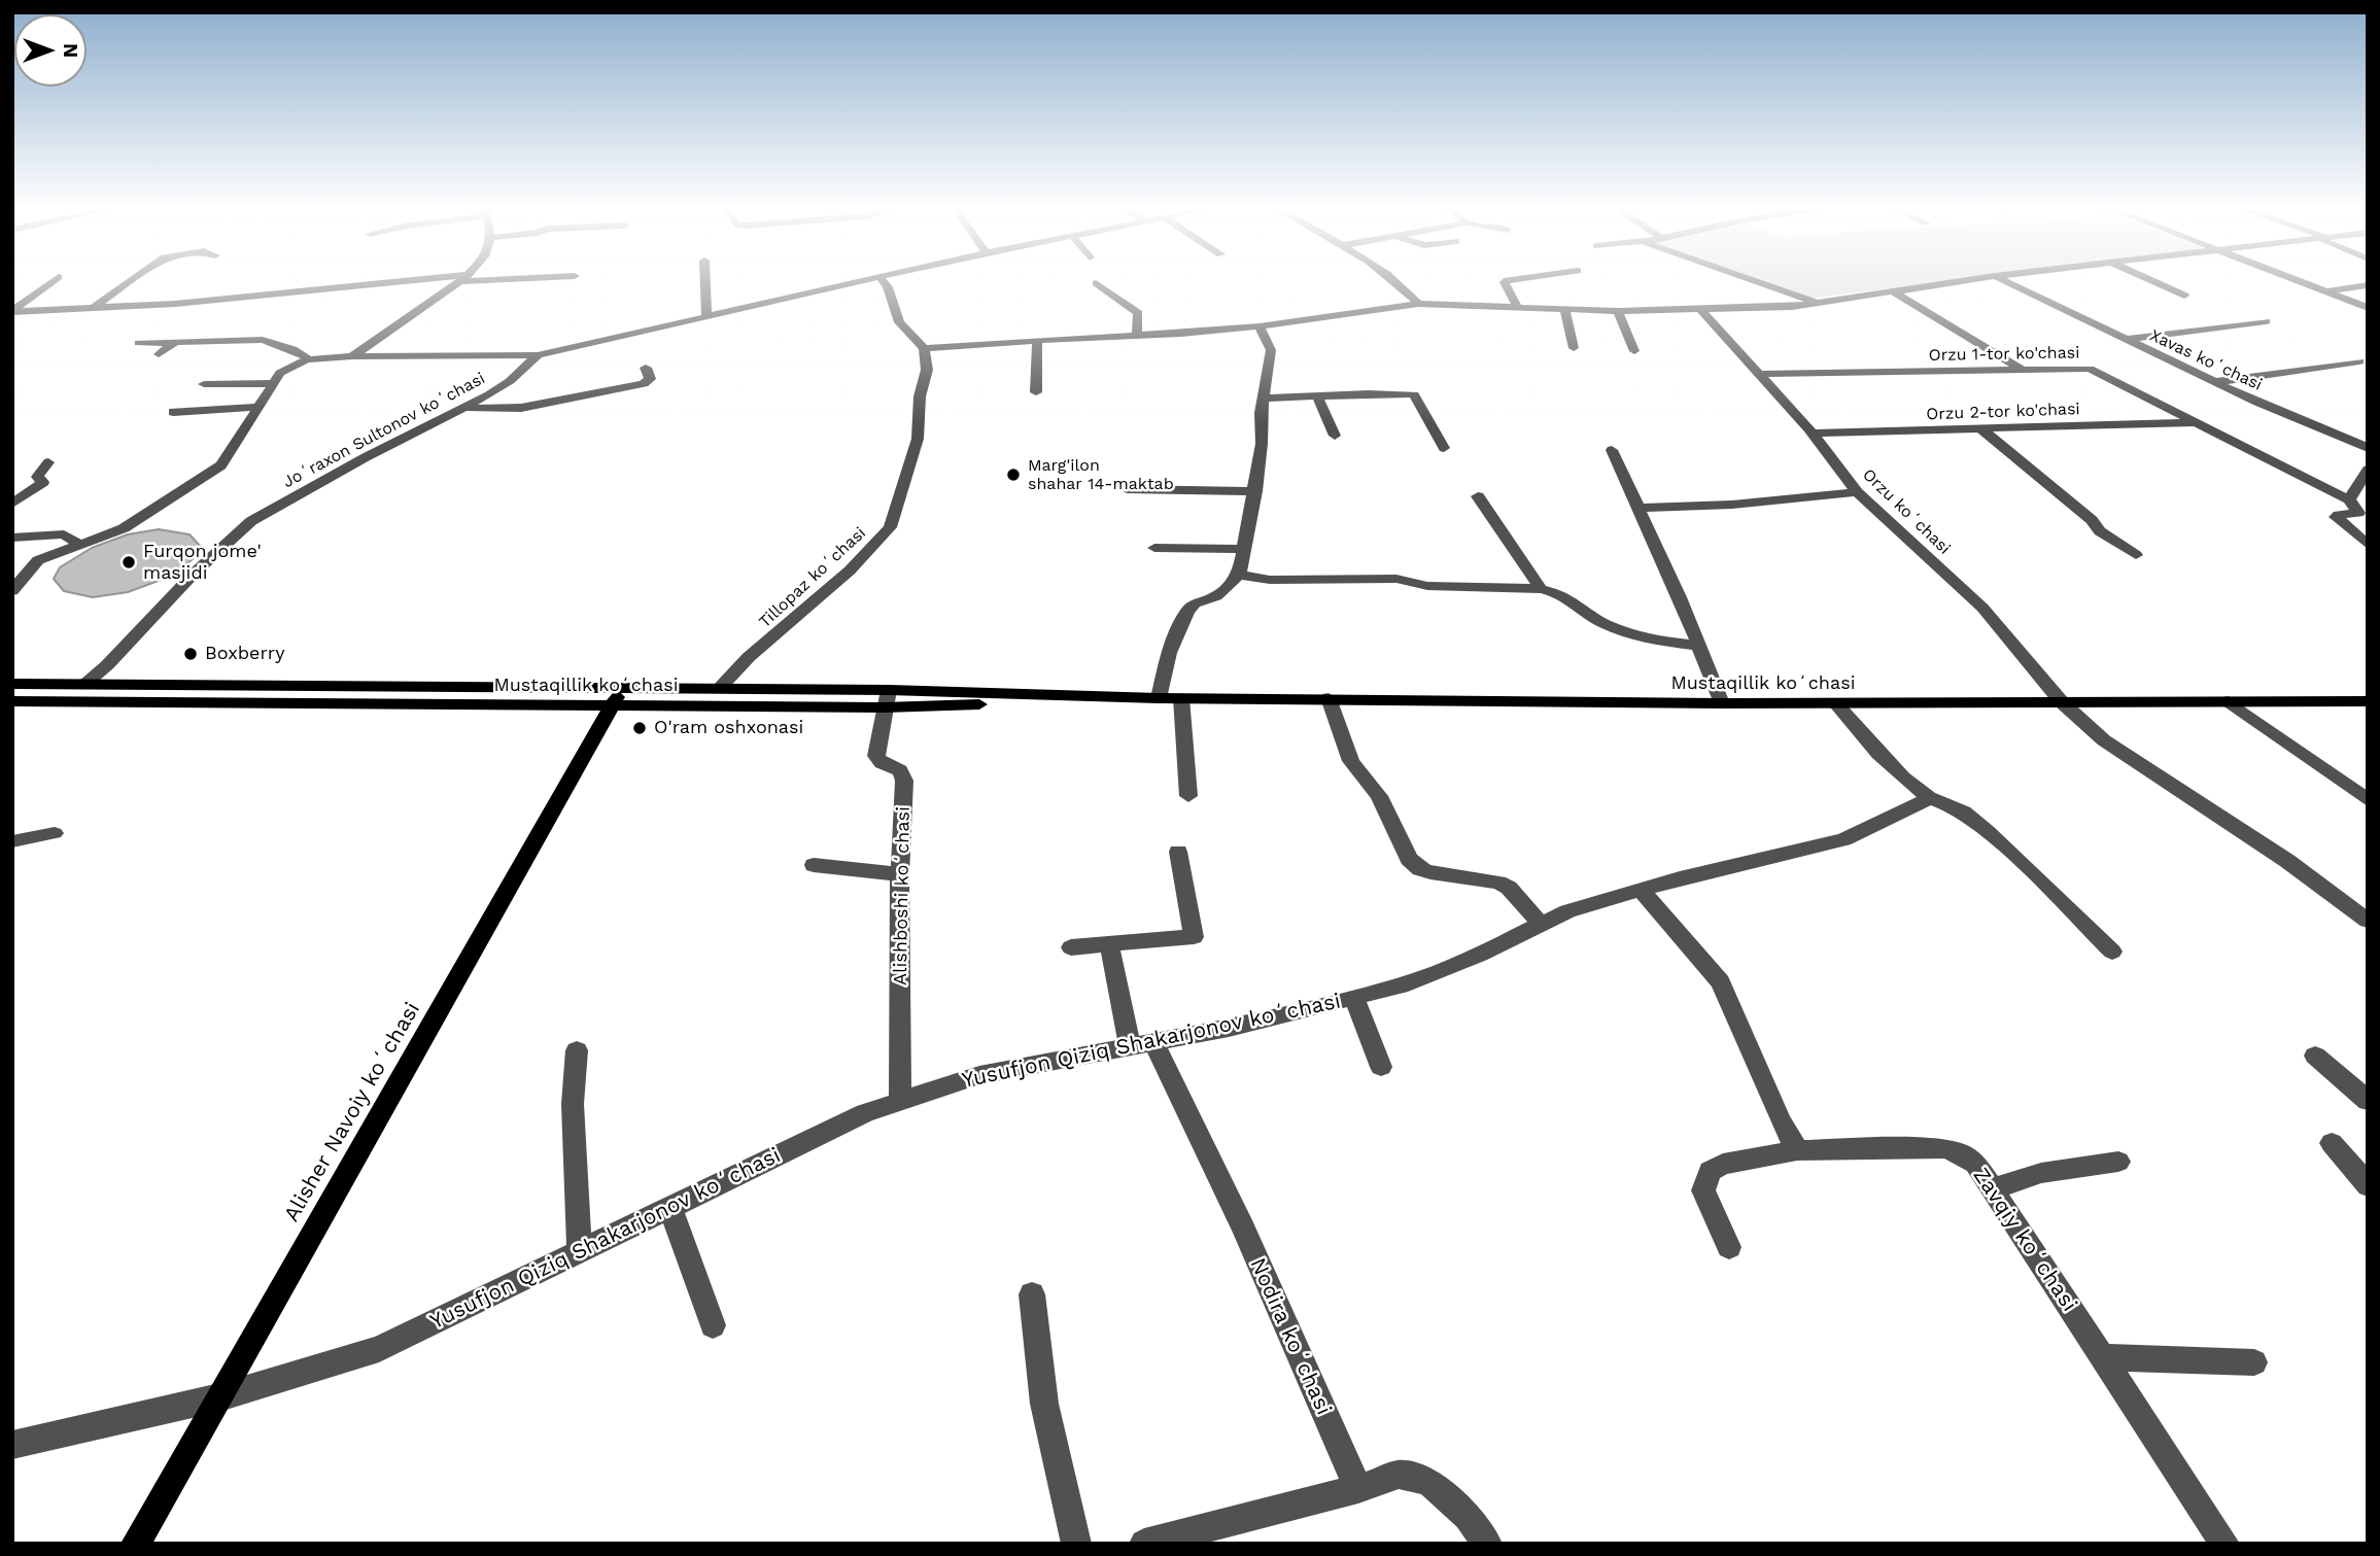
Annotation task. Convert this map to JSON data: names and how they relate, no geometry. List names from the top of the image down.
{
  "streets": {
    "main road": ["Mustaqillik koʻchasi", "Alisher Navoiy koʻchasi"],
    "street": [
      "Orzu 1-tor ko'chasi",
      "Xavas koʻchasi",
      "Orzu 2-tor ko'chasi",
      "Joʻraxon Sultonov koʻchasi",
      "Orzu koʻchasi",
      "Tillopaz koʻchasi",
      "Alishboshi koʻchasi",
      "Yusufjon Qiziq Shakarjonov koʻchasi",
      "Zavqiy koʻchasi",
      "Nodira koʻchasi"
    ]
  },
  "crossings": [
    ["Orzu 1-tor ko'chasi", "Orzu 2-tor ko'chasi"],
    ["Orzu 1-tor ko'chasi", "Orzu koʻchasi"],
    ["Orzu 2-tor ko'chasi", "Orzu koʻchasi"],
    ["Joʻraxon Sultonov koʻchasi", "Mustaqillik koʻchasi"],
    ["Orzu koʻchasi", "Mustaqillik koʻchasi"],
    ["Tillopaz koʻchasi", "Mustaqillik koʻchasi"],
    ["Mustaqillik koʻchasi", "Alishboshi koʻchasi"],
    ["Mustaqillik koʻchasi", "Alisher Navoiy koʻchasi"],
    ["Alishboshi koʻchasi", "Yusufjon Qiziq Shakarjonov koʻchasi"],
    ["Yusufjon Qiziq Shakarjonov koʻchasi", "Alisher Navoiy koʻchasi"],
    ["Yusufjon Qiziq Shakarjonov koʻchasi", "Nodira koʻchasi"]
  ],
  "places": [
    "Marg'ilon shahar 14-maktab",
    "Furqon jome' masjidi",
    "Boxberry",
    "O'ram oshxonasi"
  ],
  "north": "right"
}
